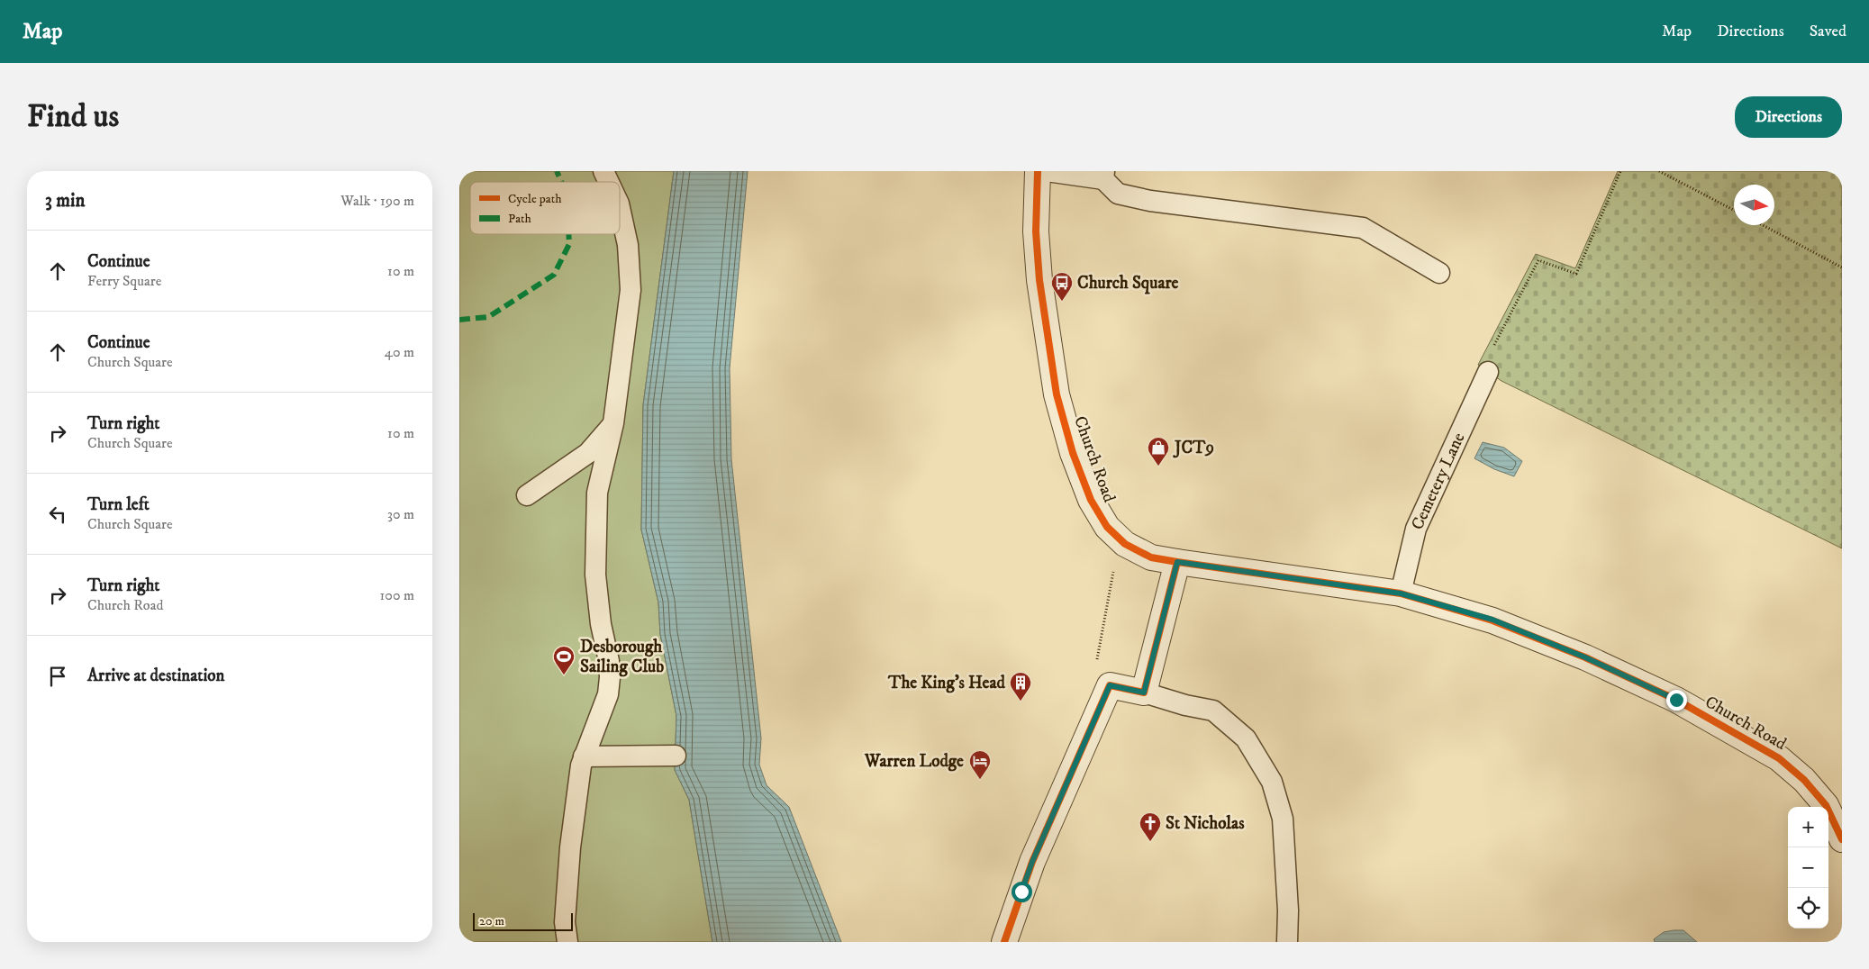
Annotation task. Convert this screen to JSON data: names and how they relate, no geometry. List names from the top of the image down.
{
  "streets": {
    "street": ["Church Road"],
    "lane": ["Cemetery Lane"]
  },
  "crossings": [
    ["Church Road", "Cemetery Lane"]
  ],
  "places": {
    "bus stop": ["Church Square"],
    "shop": ["JCT9"],
    "sports": ["Desborough Sailing Club"],
    "building": ["The King's Head"],
    "hotel": ["Warren Lodge"],
    "church": ["St Nicholas"]
  },
  "legend": ["Cycle path", "Path"],
  "scale_bar": "20 m",
  "north": "right",
  "page": {
    "header": "Map",
    "nav": ["Map", "Directions", "Saved"],
    "buttons": "Directions",
    "title": "Find us",
    "heading": ["3 min", "Walk · 190 m"],
    "list": [
      ["Continue", "Ferry Square", "10 m"],
      ["Continue", "Church Square", "40 m"],
      ["Turn right", "Church Square", "10 m"],
      ["Turn left", "Church Square", "30 m"],
      ["Turn right", "Church Road", "100 m"],
      "Arrive at destination"
    ],
    "map_buttons": ["+", "−"],
    "scale": "20 m"
  }
}
